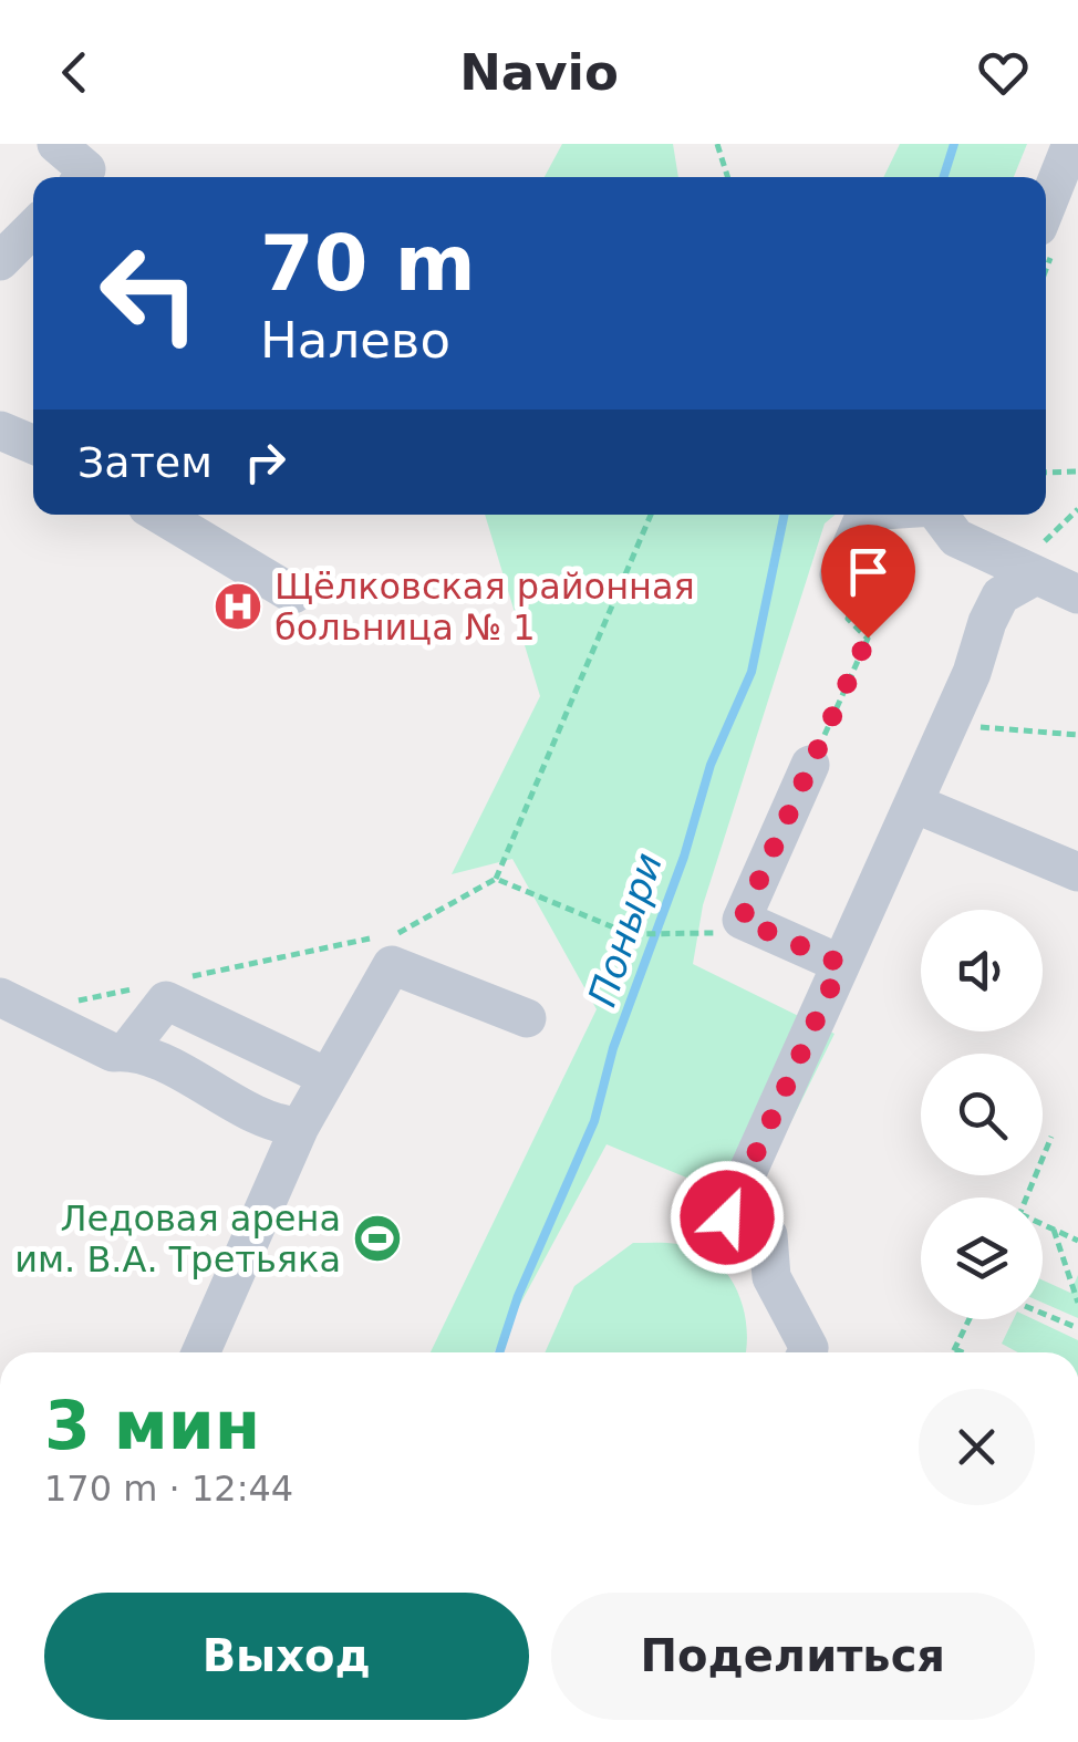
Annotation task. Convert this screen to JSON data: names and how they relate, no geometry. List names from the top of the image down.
{
  "water": ["Поныри"],
  "places": {
    "hospital": ["Щёлковская районная больница № 1"],
    "sports": ["Ледовая арена им. В.А. Третьяка"]
  },
  "page": {
    "header": "Navio",
    "turn": ["70 m", "Налево"],
    "then": "Затем",
    "heading": ["3 мин", "170 m · 12:44"],
    "buttons": ["Выход", "Поделиться"]
  }
}
